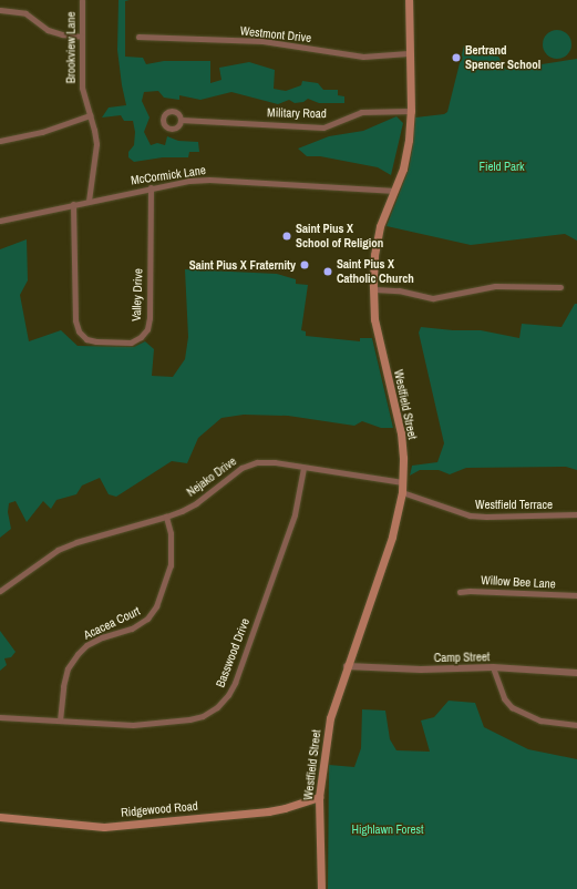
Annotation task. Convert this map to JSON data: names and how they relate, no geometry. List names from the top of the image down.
{
  "streets": {
    "main road": ["Westfield Street", "Ridgewood Road"],
    "street": [
      "Westmont Drive",
      "Brookview Lane",
      "Military Road",
      "McCormick Lane",
      "Valley Drive",
      "Nejako Drive",
      "Westfield Terrace",
      "Willow Bee Lane",
      "Acacea Court",
      "Basswood Drive",
      "Camp Street"
    ]
  },
  "crossings": [
    ["Westmont Drive", "Westfield Street"],
    ["Brookview Lane", "McCormick Lane"],
    ["Military Road", "Westfield Street"],
    ["McCormick Lane", "Valley Drive"],
    ["McCormick Lane", "Westfield Street"],
    ["Westfield Street", "Nejako Drive"],
    ["Westfield Street", "Westfield Terrace"],
    ["Westfield Street", "Camp Street"],
    ["Westfield Street", "Ridgewood Road"],
    ["Nejako Drive", "Acacea Court"],
    ["Nejako Drive", "Basswood Drive"],
    ["Acacea Court", "Basswood Drive"]
  ],
  "parks": ["Field Park", "Highlawn Forest"],
  "places": [
    "Bertrand Spencer School",
    "Saint Pius X School of Religion",
    "Saint Pius X Fraternity",
    "Saint Pius X Catholic Church"
  ]
}
